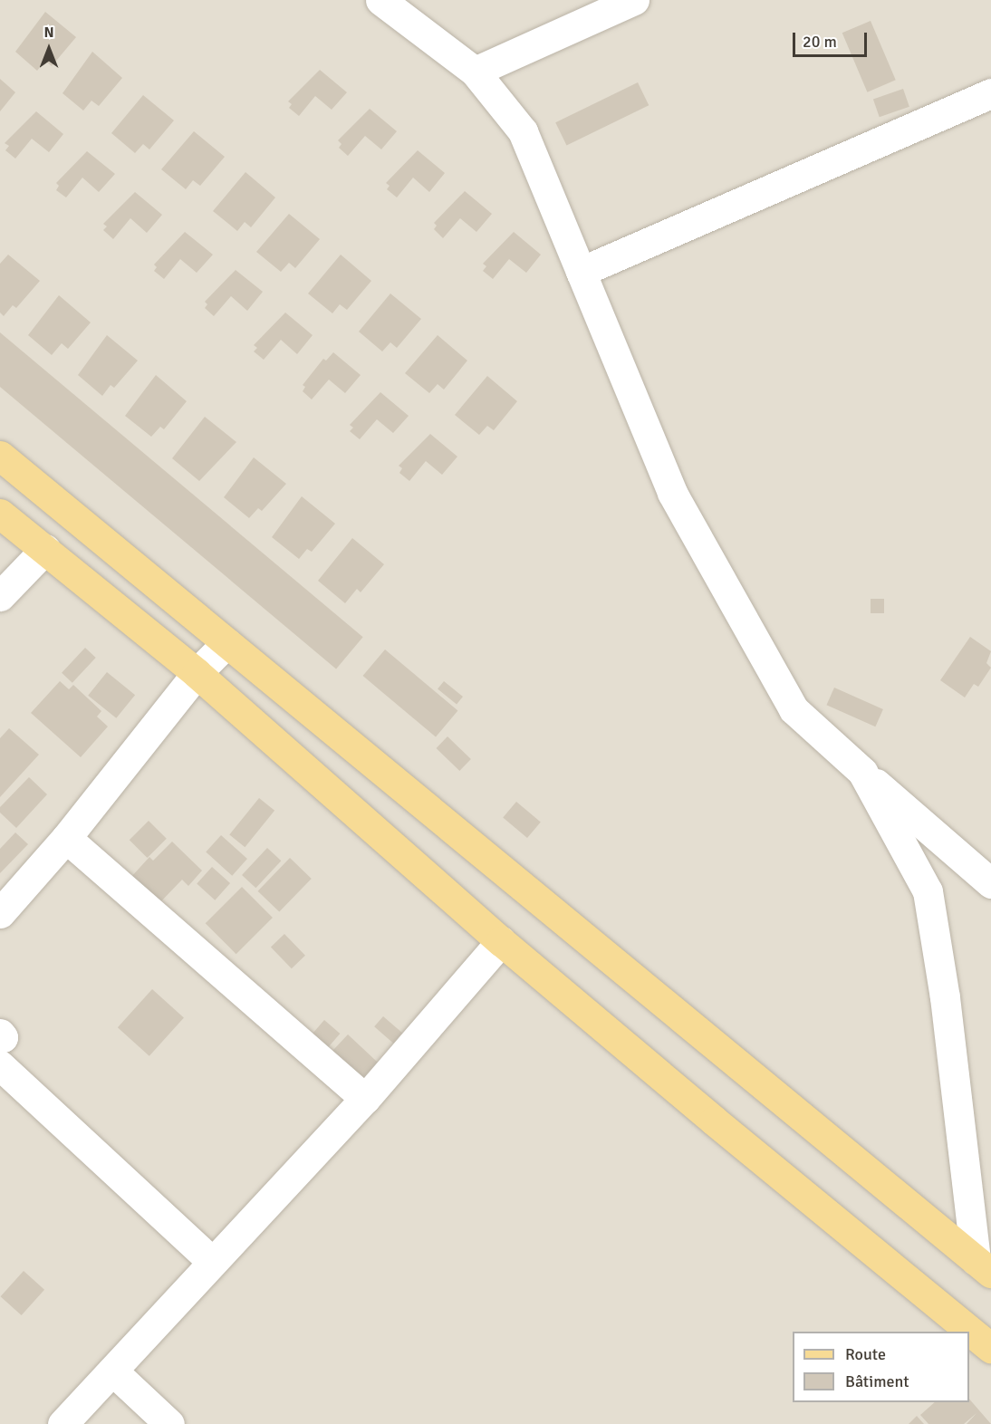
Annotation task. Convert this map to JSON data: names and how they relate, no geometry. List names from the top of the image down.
{
  "legend": ["Route", "Bâtiment"],
  "scale_bar": "20 m",
  "north": "top"
}
